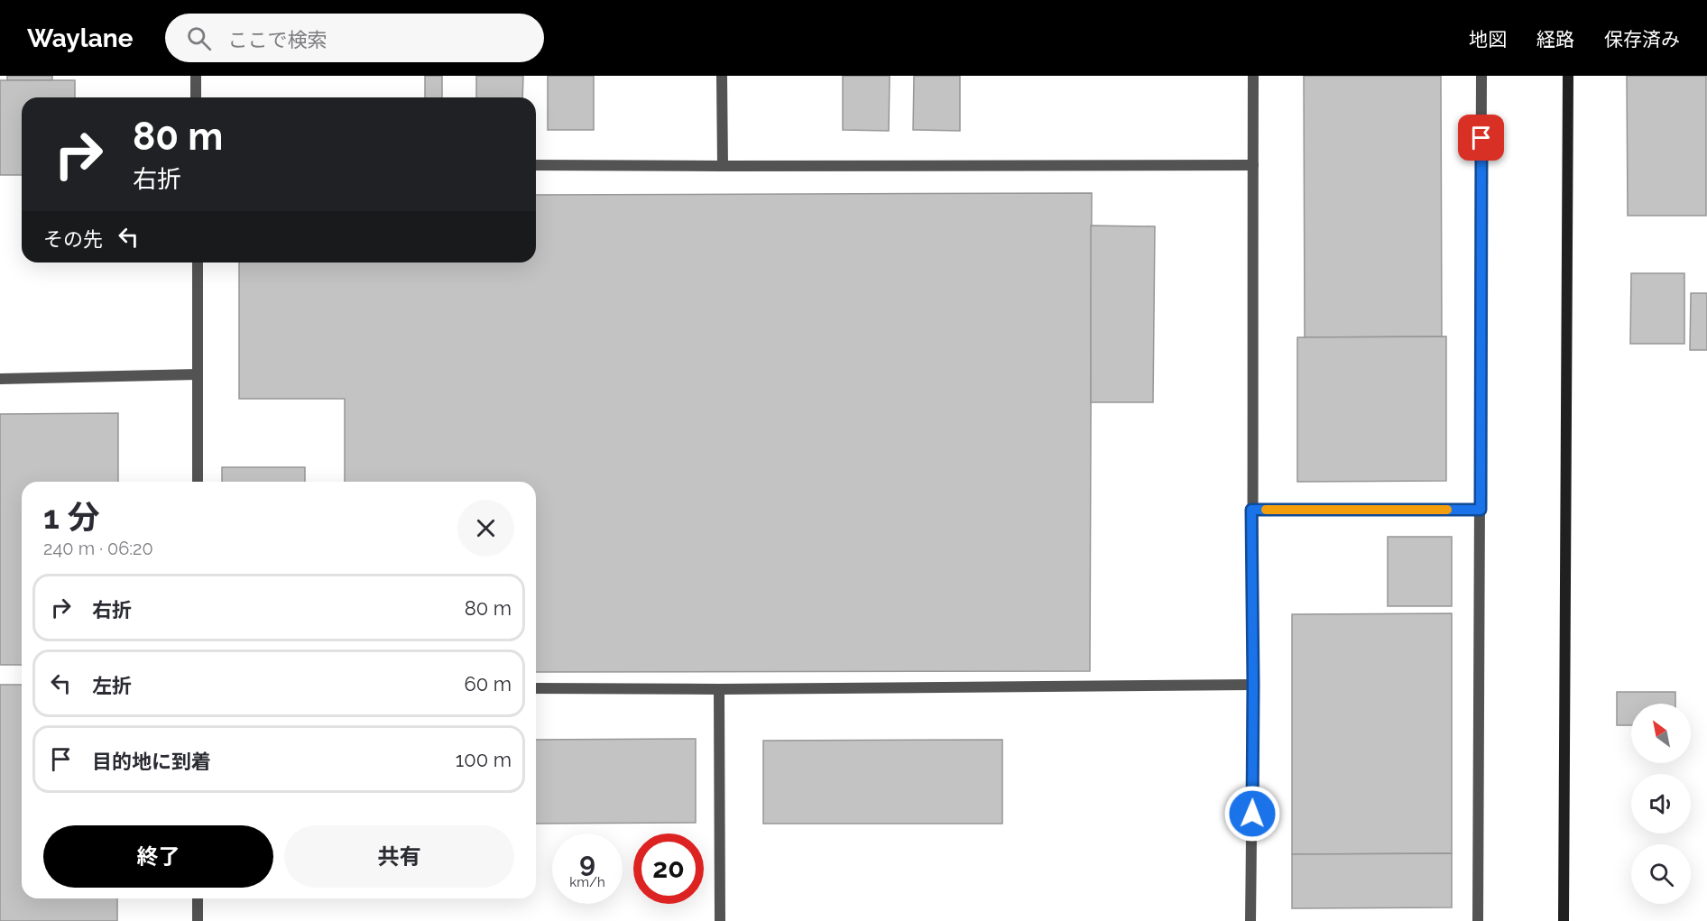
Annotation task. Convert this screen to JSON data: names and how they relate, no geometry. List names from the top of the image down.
{
  "north": "top left",
  "page": {
    "header": "Waylane",
    "search": "ここで検索",
    "nav": ["地図", "経路", "保存済み"],
    "turn": ["80 m", "右折"],
    "then": "その先",
    "heading": ["1 分", "240 m · 06:20"],
    "list": [
      {
        "name": "右折",
        "value": "80 m"
      },
      {
        "name": "左折",
        "value": "60 m"
      },
      {
        "name": "目的地に到着",
        "value": "100 m"
      }
    ],
    "buttons": ["終了", "共有"],
    "speed": "9 km/h",
    "limit": "20"
  }
}
